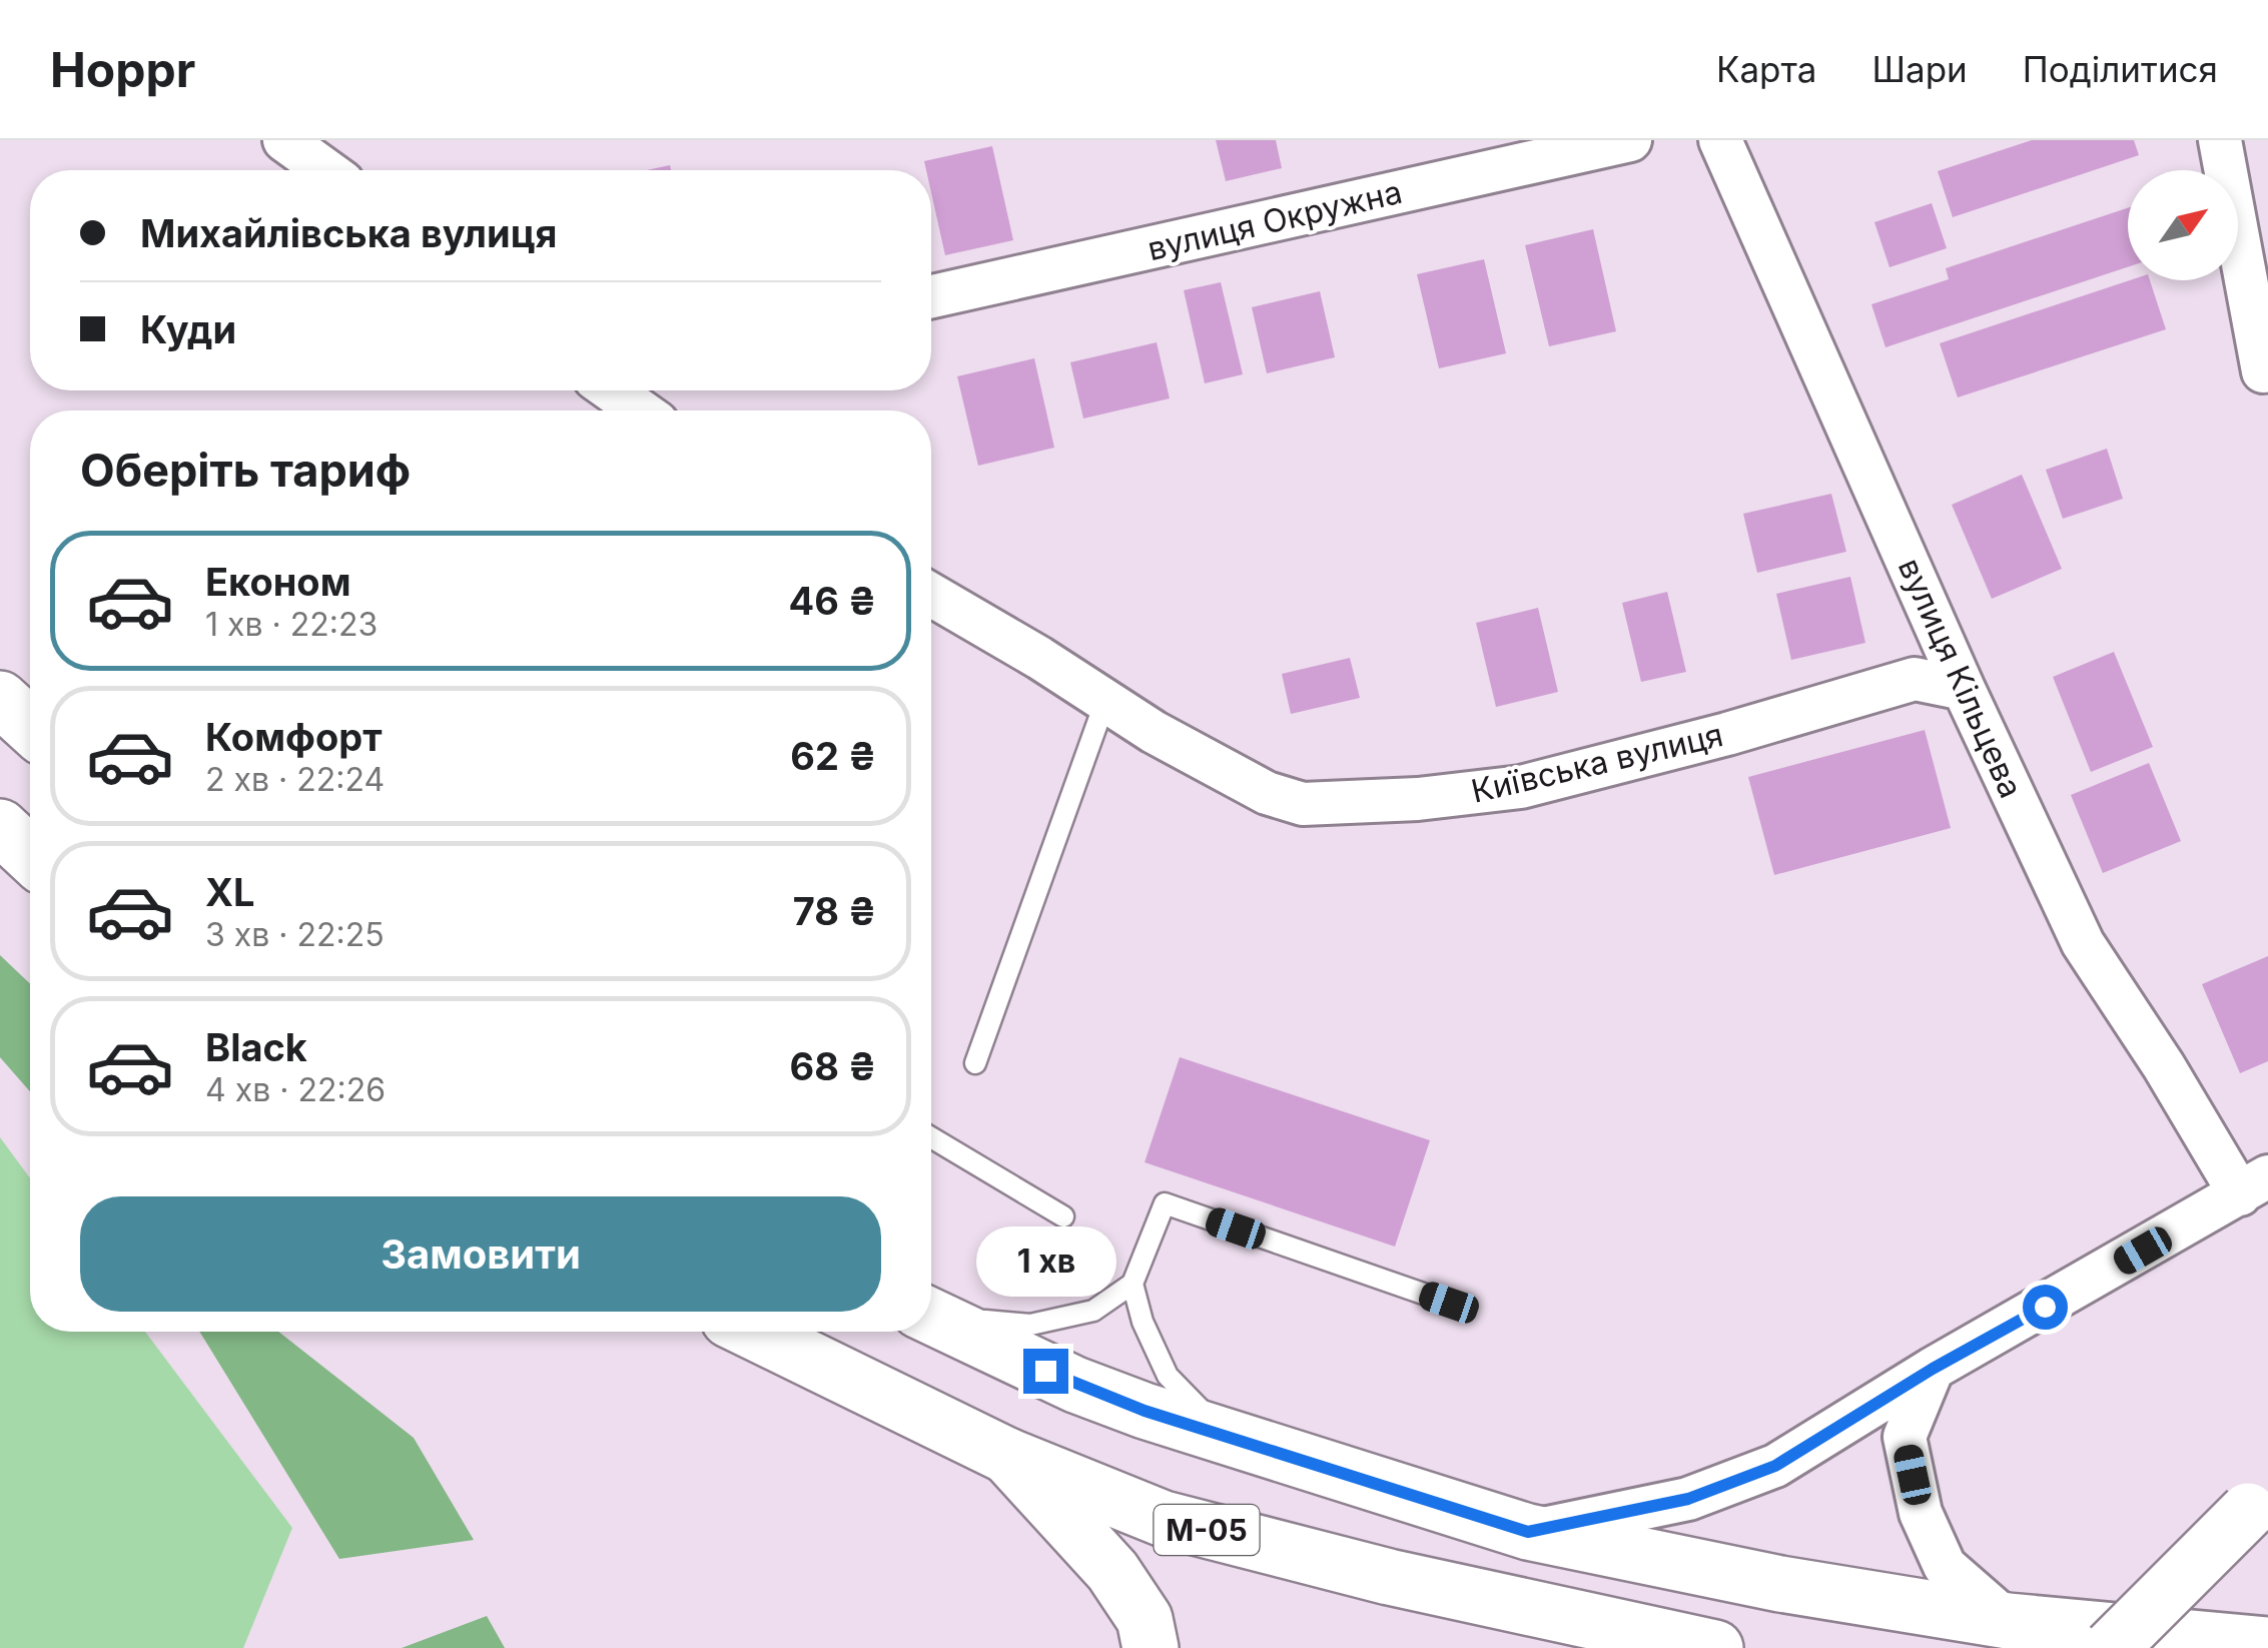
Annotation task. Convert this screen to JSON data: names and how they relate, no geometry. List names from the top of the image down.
{
  "streets": {
    "main road": ["М-05"],
    "street": ["вулиця Окружна", "вулиця Кільцева", "Київська вулиця"]
  },
  "crossings": [
    ["вулиця Кільцева", "Київська вулиця"]
  ],
  "north": "top right",
  "page": {
    "header": "Hoppr",
    "nav": ["Карта", "Шари", "Поділитися"],
    "banner": ["Михайлівська вулиця", "Куди"],
    "heading": "Оберіть тариф",
    "list": [
      {
        "name": "Економ",
        "note": "1 хв · 22:23",
        "value": "46 ₴"
      },
      {
        "name": "Комфорт",
        "note": "2 хв · 22:24",
        "value": "62 ₴"
      },
      {
        "name": "XL",
        "note": "3 хв · 22:25",
        "value": "78 ₴"
      },
      {
        "name": "Black",
        "note": "4 хв · 22:26",
        "value": "68 ₴"
      }
    ],
    "buttons": "Замовити",
    "bubble": "1 хв"
  }
}
